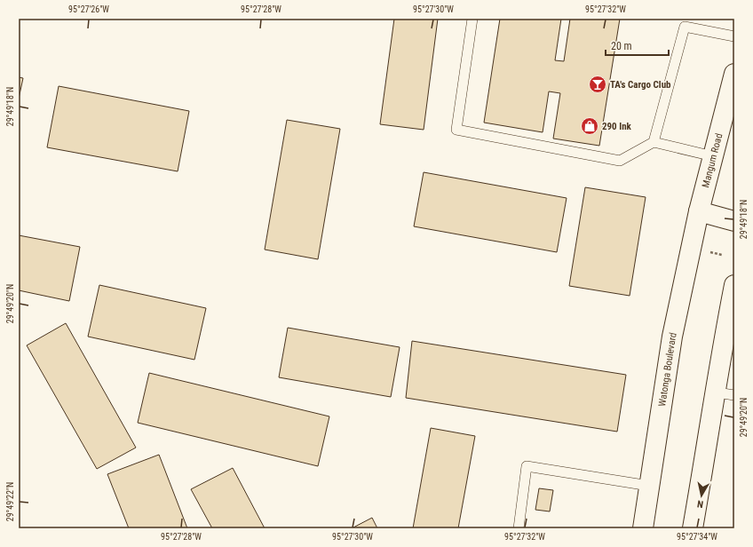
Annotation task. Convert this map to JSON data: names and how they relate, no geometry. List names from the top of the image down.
{
  "streets": {
    "main road": ["Mangum Road", "Watonga Boulevard"]
  },
  "crossings": [
    ["Mangum Road", "Watonga Boulevard"]
  ],
  "places": {
    "bar": ["TA's Cargo Club"],
    "shop": ["290 Ink"]
  },
  "scale_bar": "20 m",
  "north": "bottom",
  "coordinates": [
    "95°27'26\"W",
    "95°27'28\"W",
    "95°27'30\"W",
    "95°27'32\"W",
    "29°49'18\"N",
    "29°49'20\"N",
    "29°49'22\"N",
    "95°27'34\"W"
  ]
}
